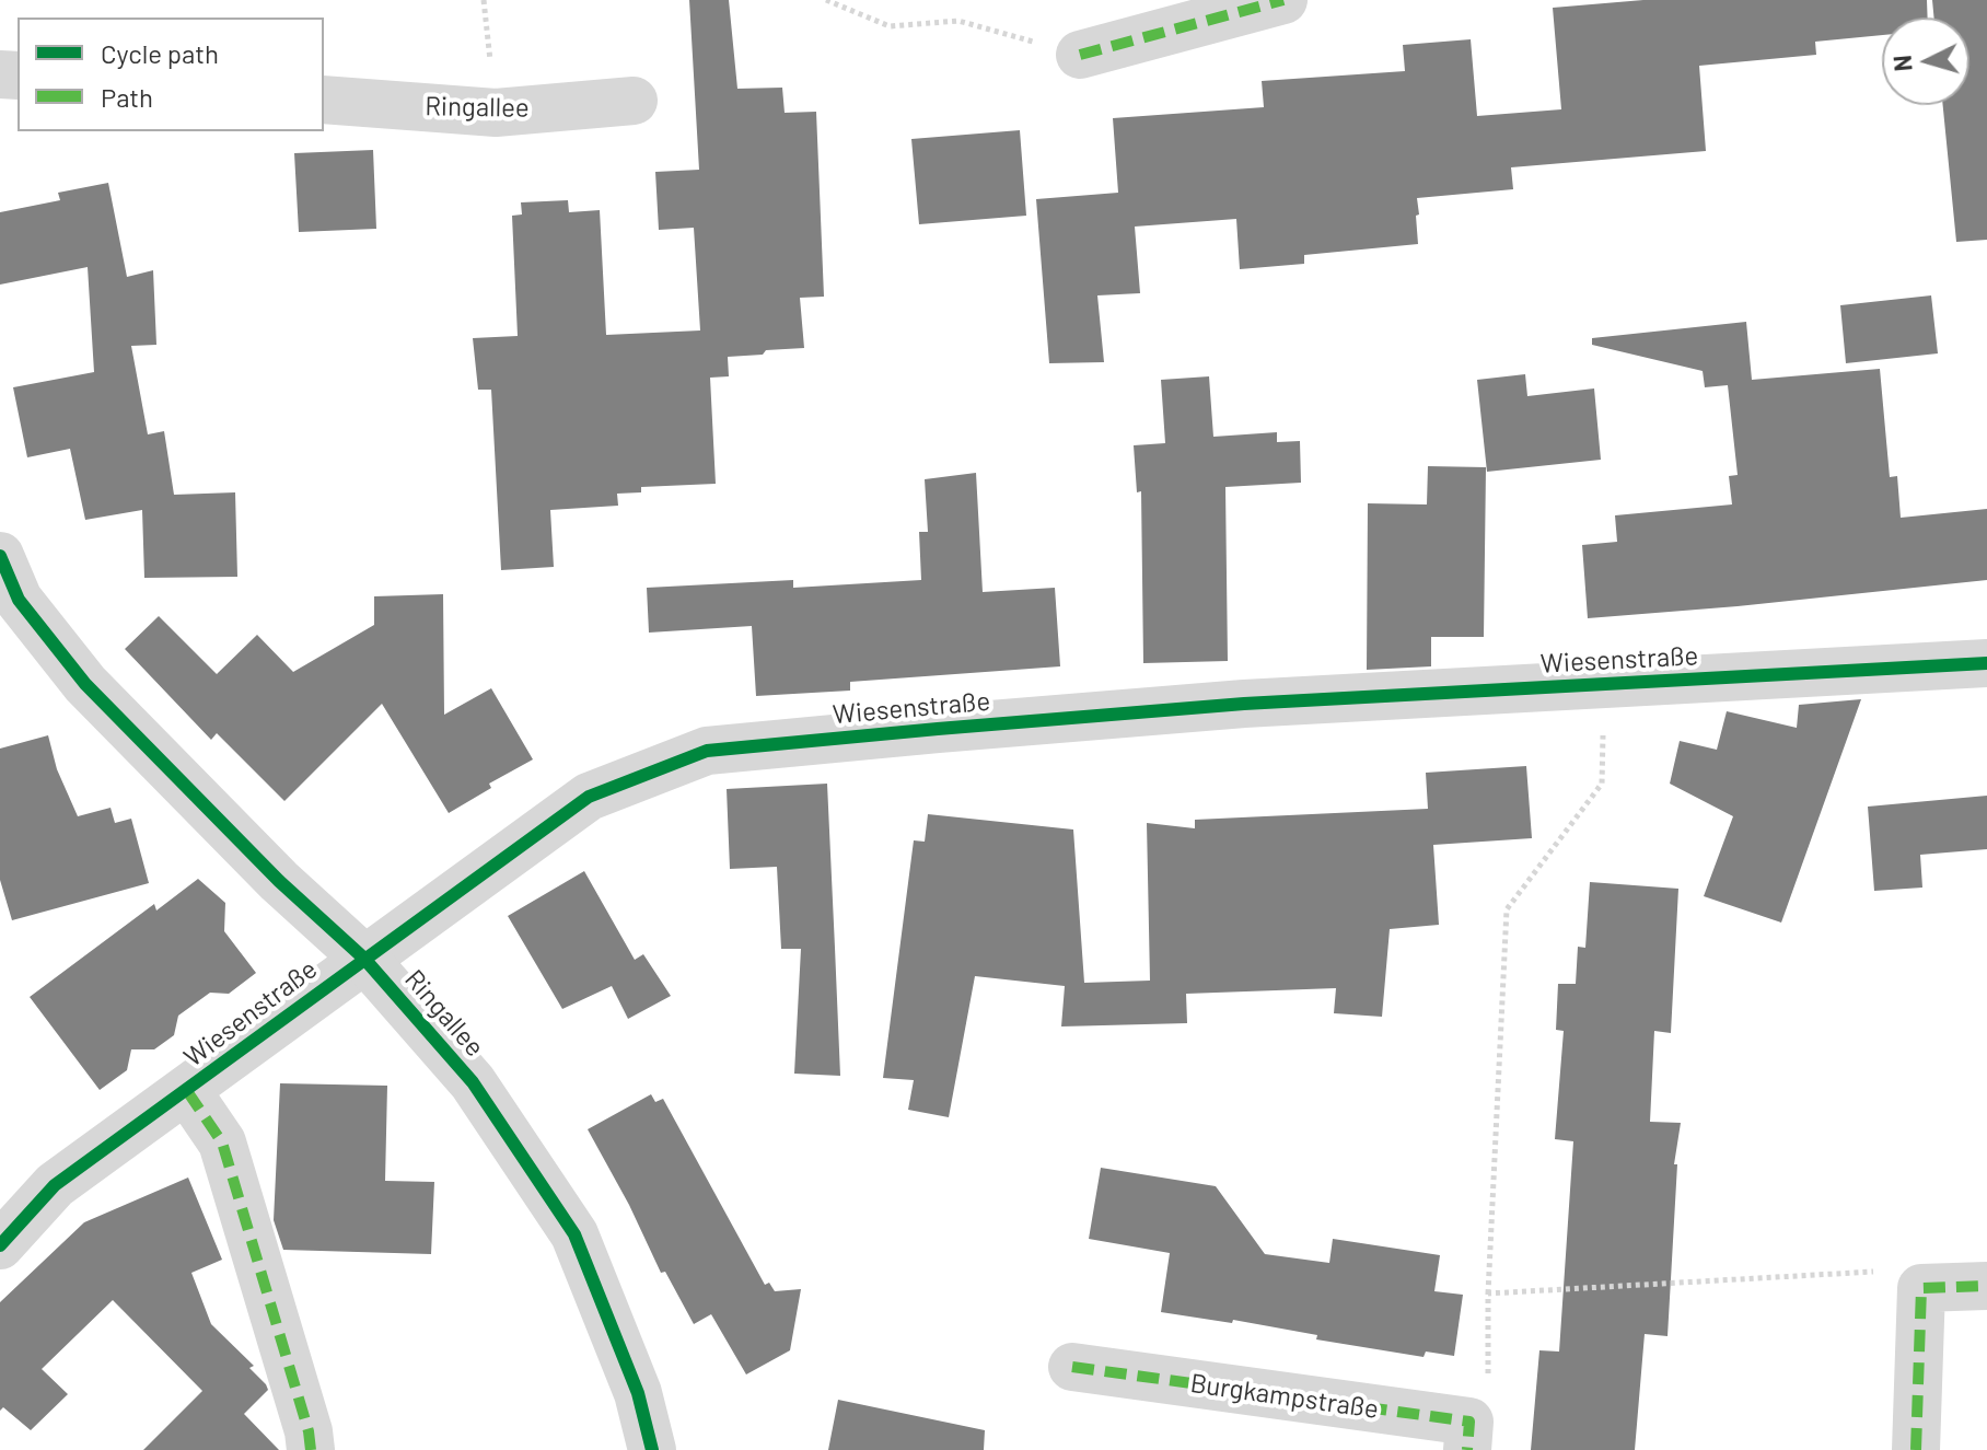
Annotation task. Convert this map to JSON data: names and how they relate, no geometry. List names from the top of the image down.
{
  "streets": {
    "street": ["Ringallee", "Wiesenstraße", "Burgkampstraße"]
  },
  "crossings": [
    ["Ringallee", "Wiesenstraße"]
  ],
  "legend": ["Cycle path", "Path"],
  "north": "left"
}
